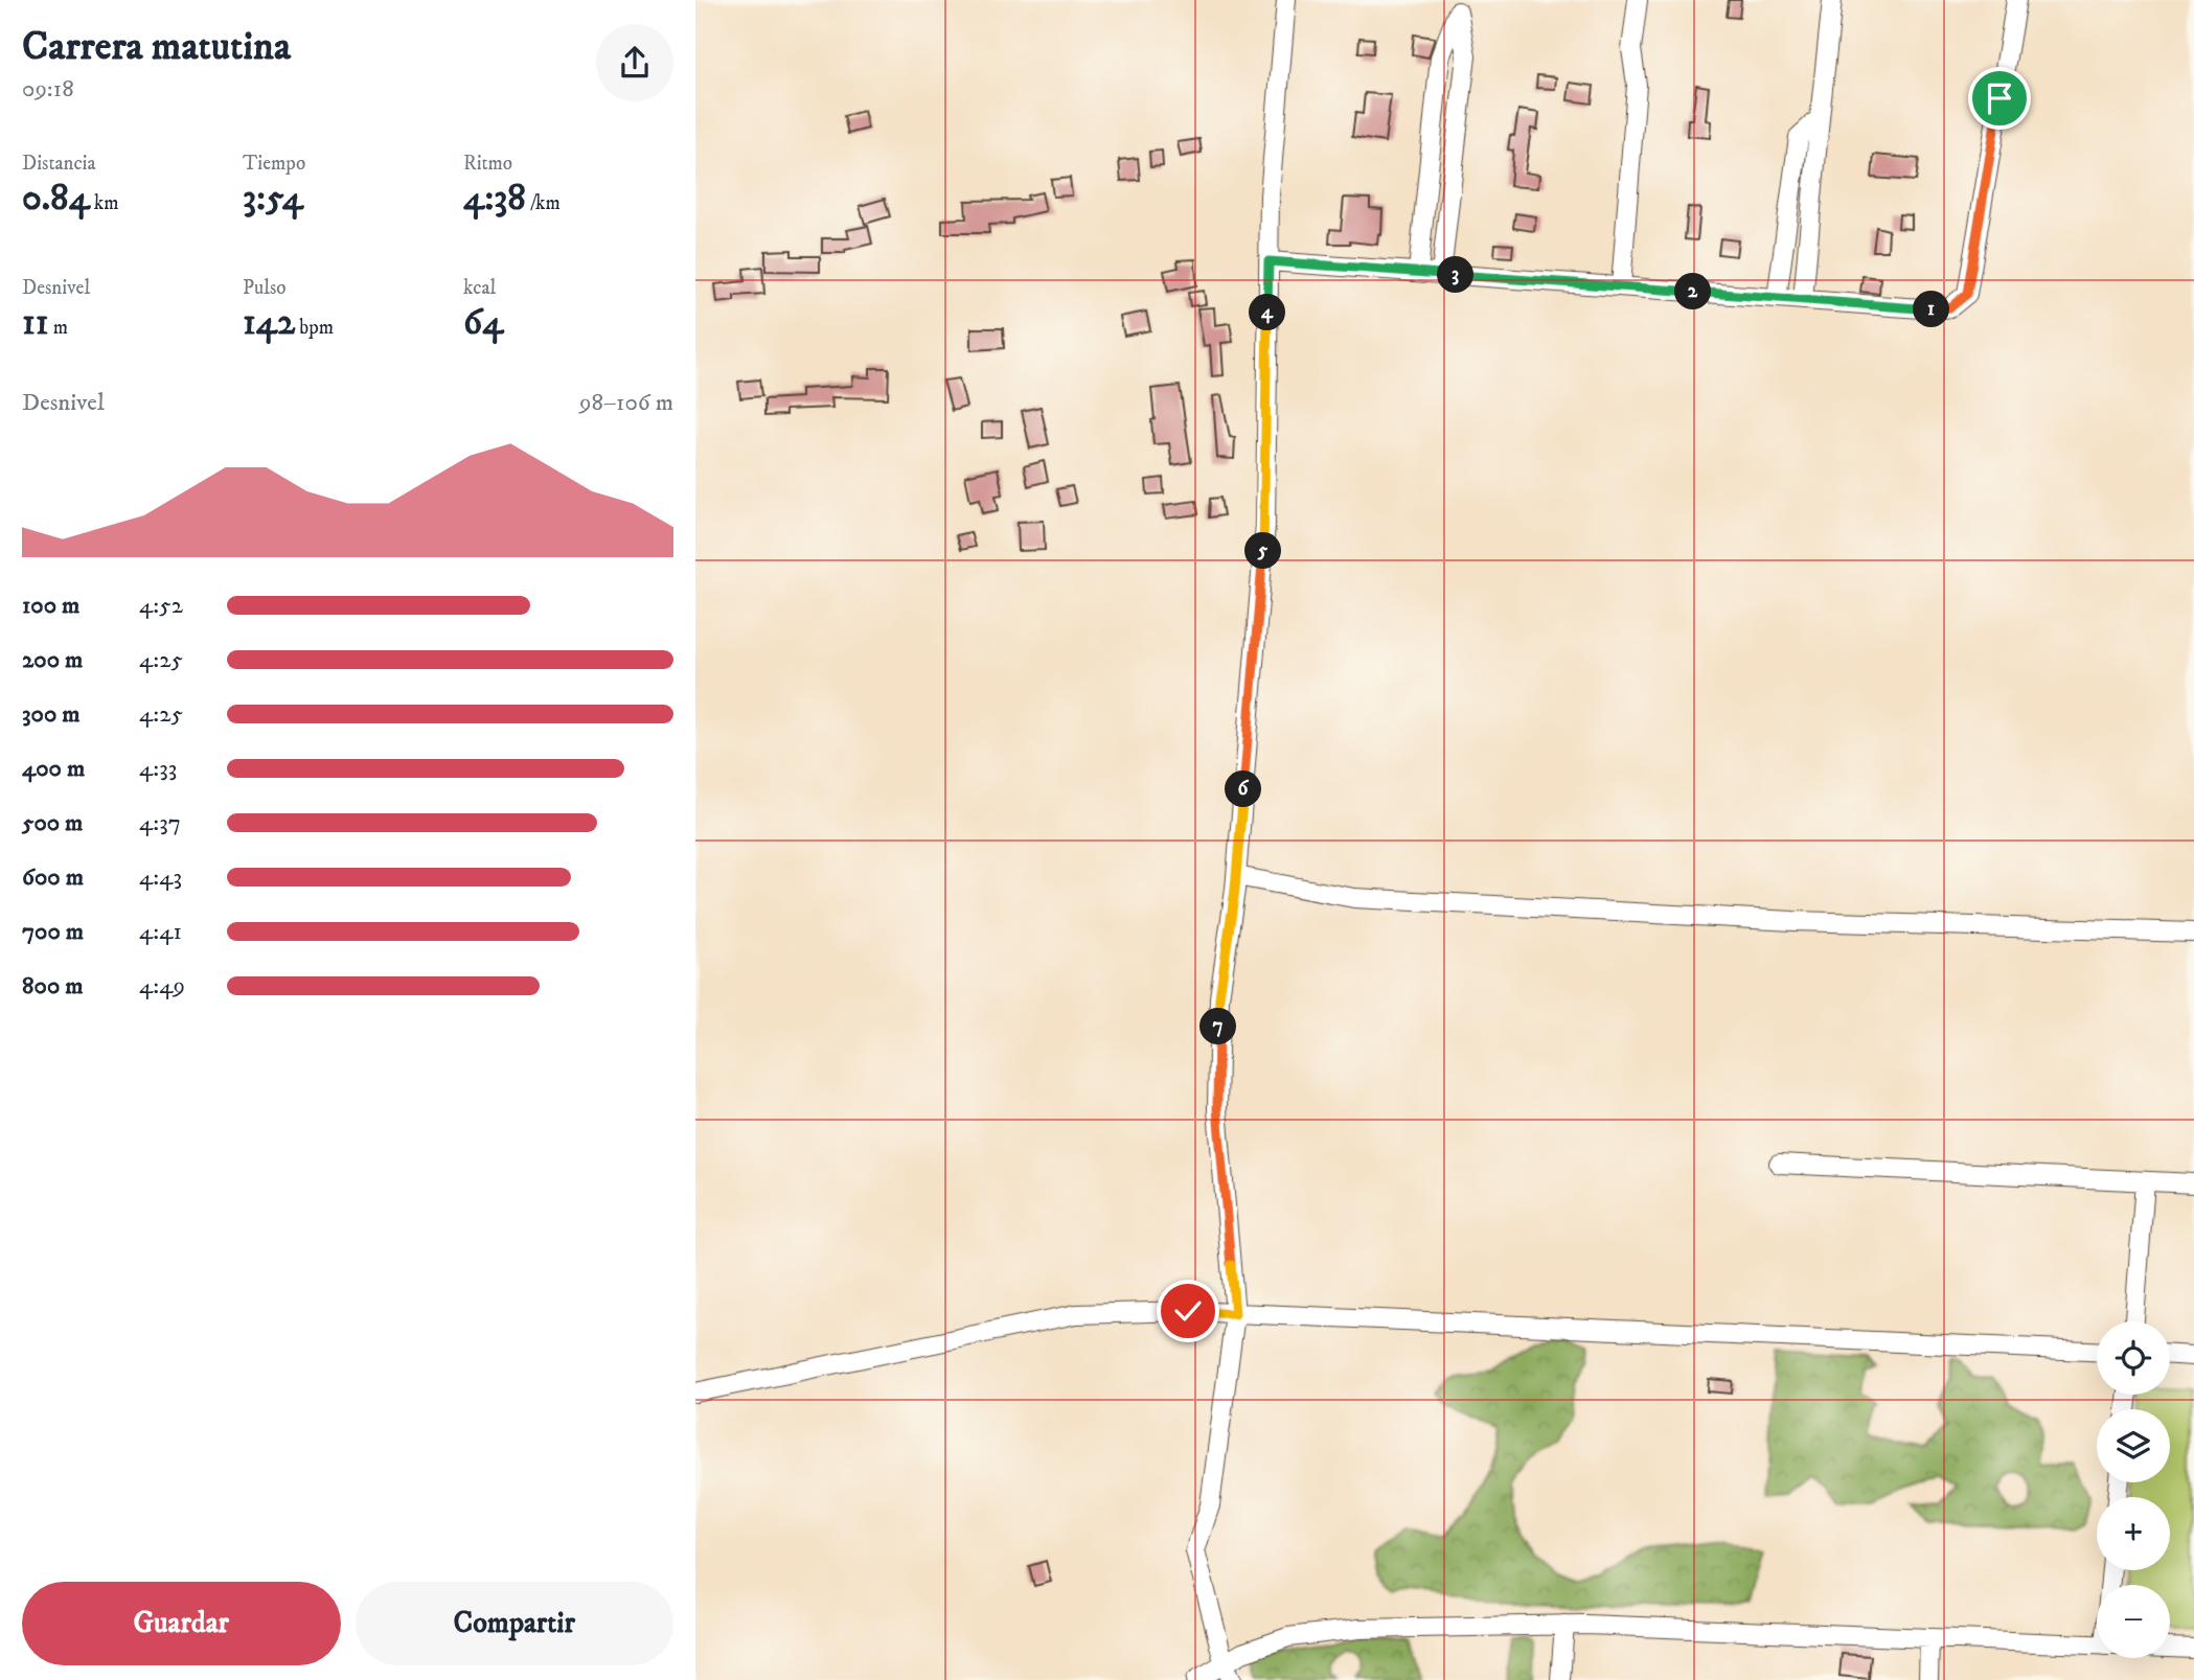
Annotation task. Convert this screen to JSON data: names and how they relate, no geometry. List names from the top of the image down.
{
  "page": {
    "heading": ["Carrera matutina", "09:18"],
    "stats": [
      ["Distancia", "0.84 km"],
      ["Tiempo", "3:54"],
      ["Ritmo", "4:38 /km"],
      ["Desnivel", "11 m"],
      ["Pulso", "142 bpm"],
      ["kcal", "64"]
    ],
    "pins": [
      "3",
      "2",
      "1",
      "4",
      "5",
      "6",
      "7"
    ],
    "chart": ["Desnivel", "98–106 m"],
    "list": [
      {
        "name": "100 m",
        "note": "4:52"
      },
      {
        "name": "200 m",
        "note": "4:25"
      },
      {
        "name": "300 m",
        "note": "4:25"
      },
      {
        "name": "400 m",
        "note": "4:33"
      },
      {
        "name": "500 m",
        "note": "4:37"
      },
      {
        "name": "600 m",
        "note": "4:43"
      },
      {
        "name": "700 m",
        "note": "4:41"
      },
      {
        "name": "800 m",
        "note": "4:49"
      }
    ],
    "map_buttons": ["+", "−"],
    "buttons": ["Guardar", "Compartir"]
  }
}
